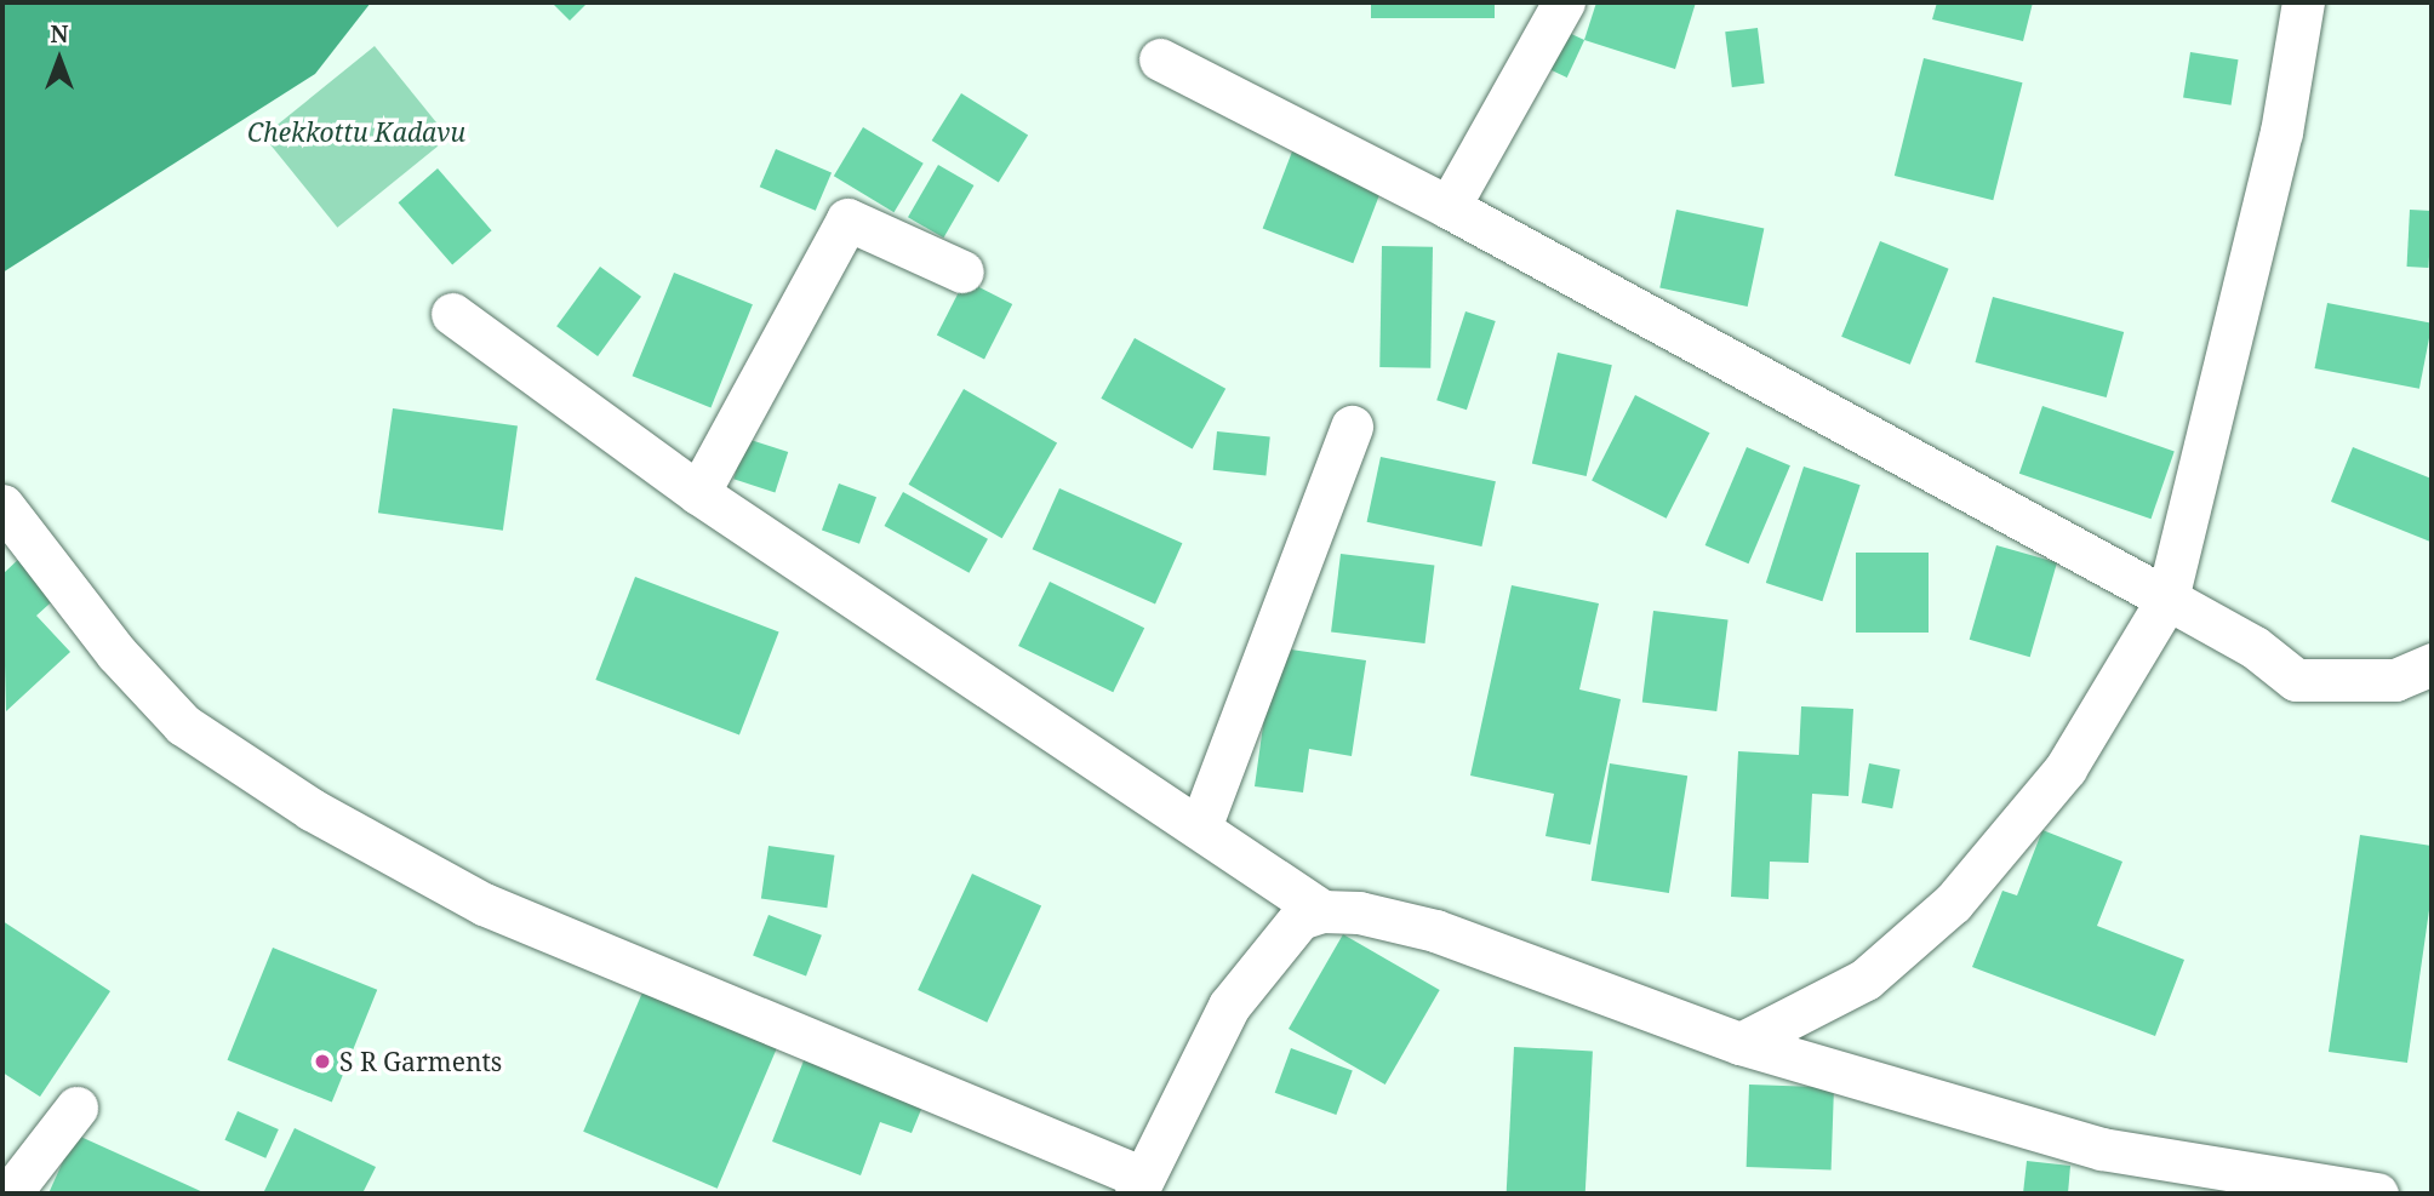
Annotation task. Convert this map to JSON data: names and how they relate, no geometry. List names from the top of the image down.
{
  "parks": ["Chekkottu Kadavu"],
  "places": ["S R Garments"],
  "north": "top"
}
